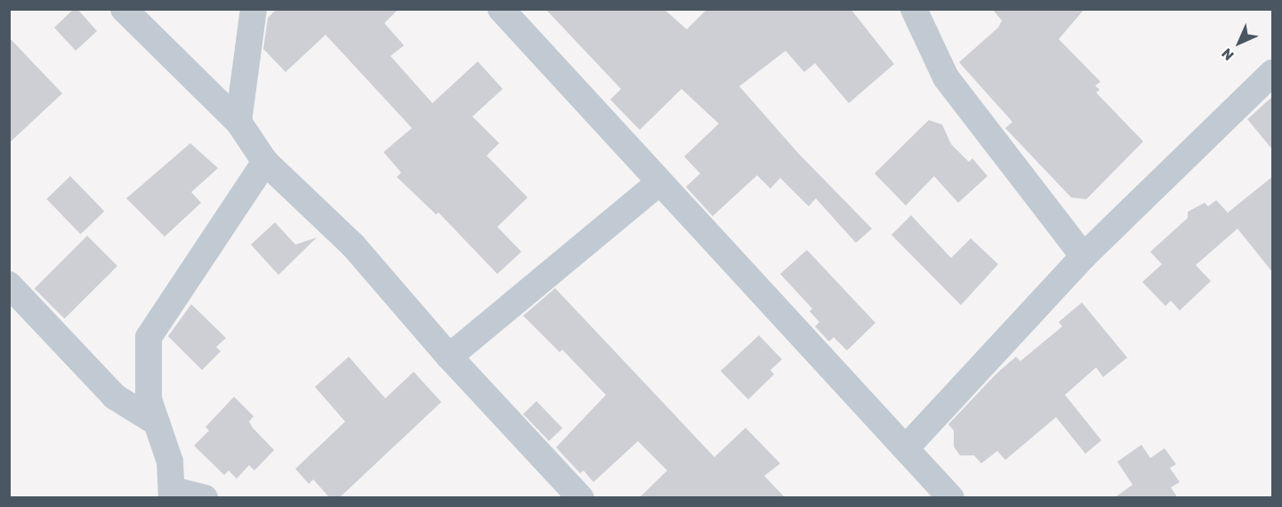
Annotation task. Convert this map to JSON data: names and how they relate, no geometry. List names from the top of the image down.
{
  "north": "bottom left"
}
